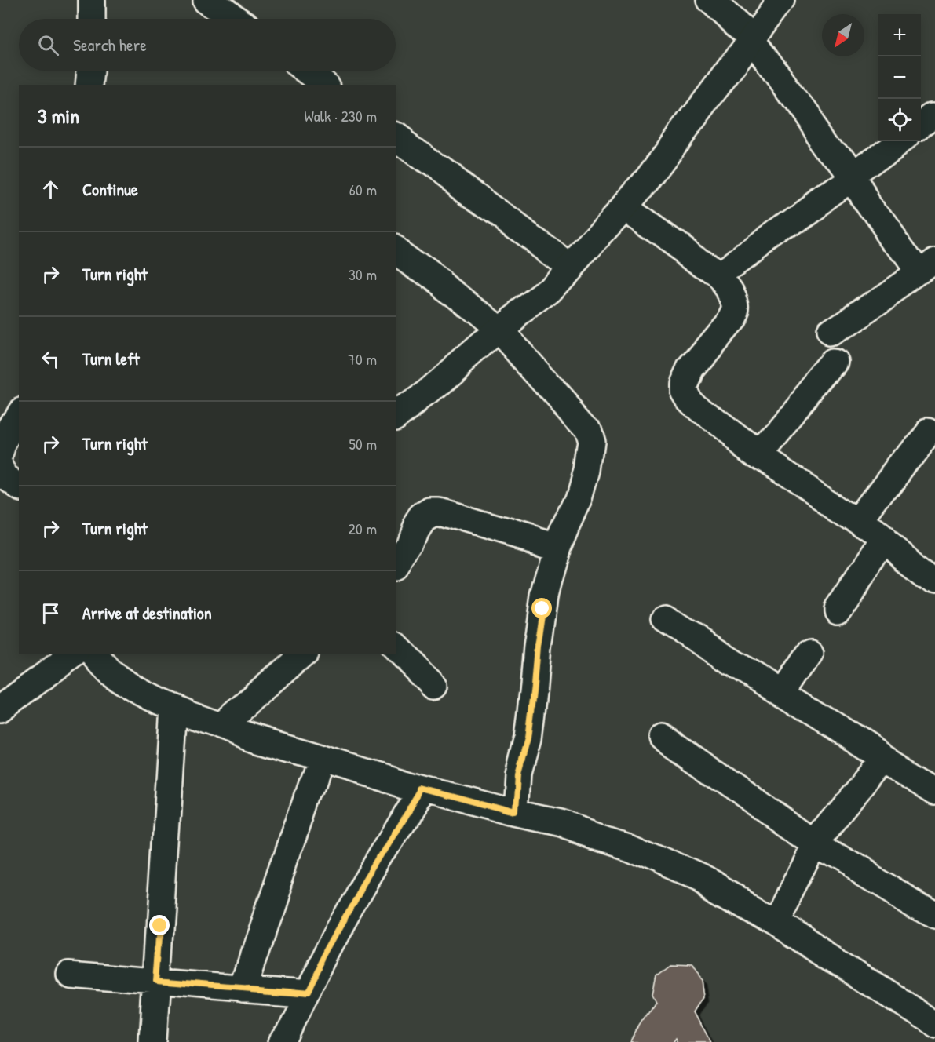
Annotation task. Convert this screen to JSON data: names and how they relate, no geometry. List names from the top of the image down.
{
  "north": "bottom left",
  "page": {
    "map_buttons": ["+", "−"],
    "search": "Search here",
    "heading": ["3 min", "Walk · 230 m"],
    "list": [
      ["Continue", "60 m"],
      ["Turn right", "30 m"],
      ["Turn left", "70 m"],
      ["Turn right", "50 m"],
      ["Turn right", "20 m"],
      "Arrive at destination"
    ]
  }
}
